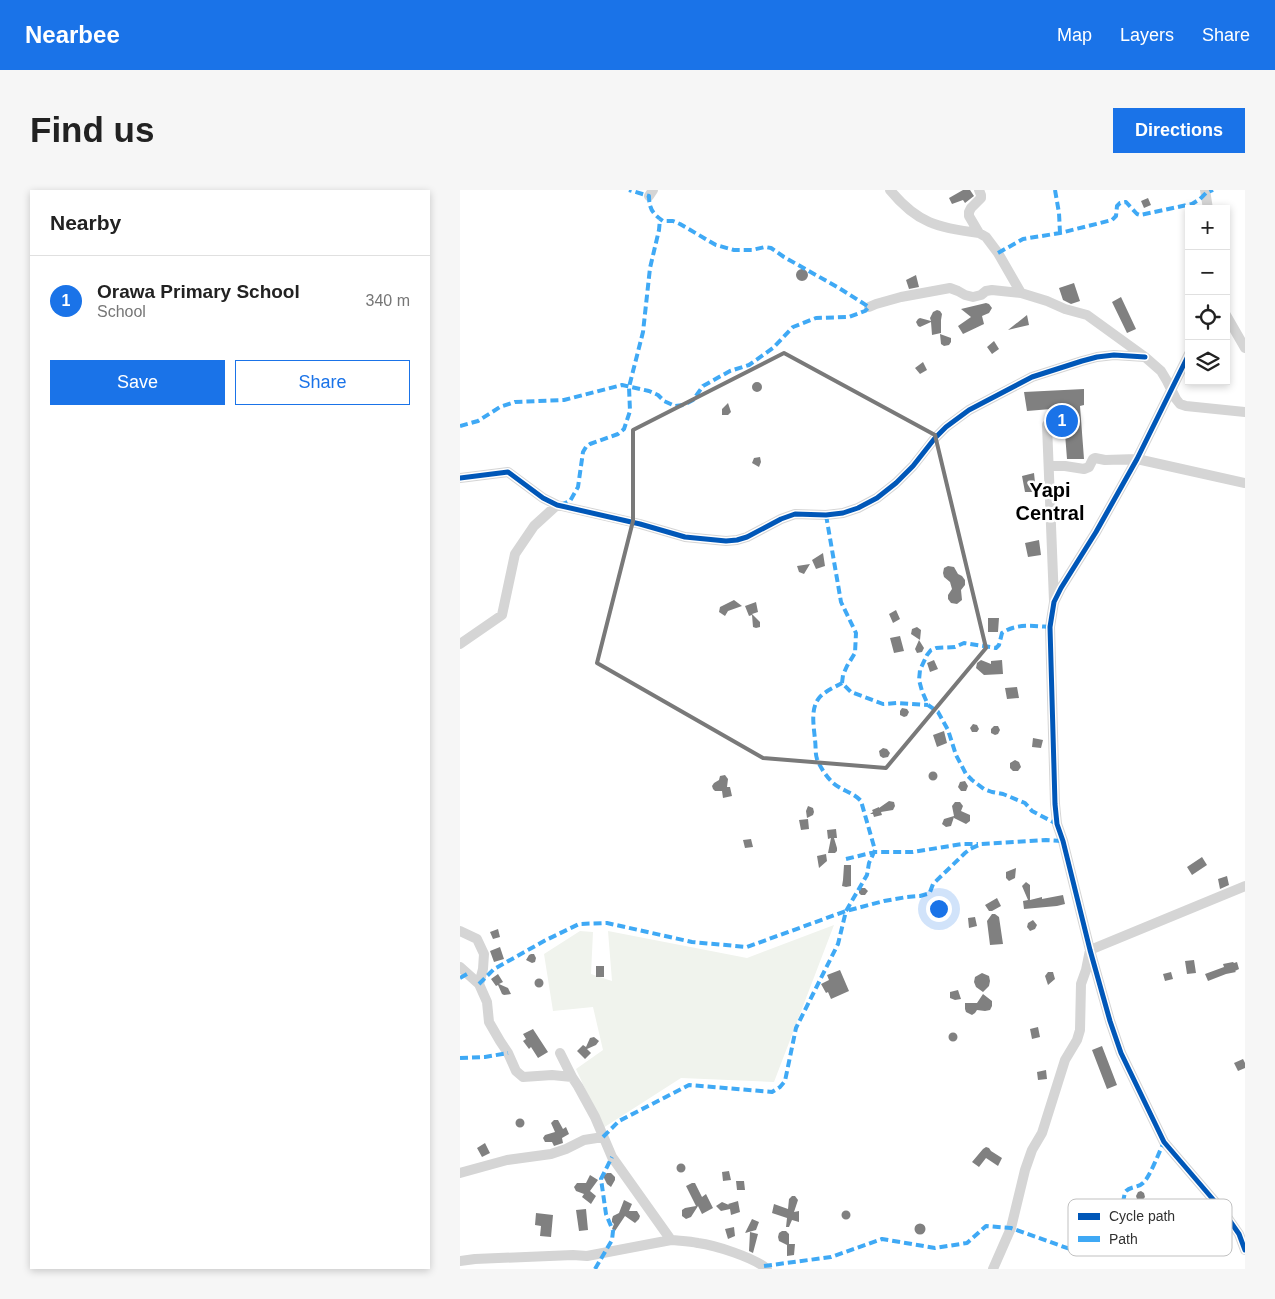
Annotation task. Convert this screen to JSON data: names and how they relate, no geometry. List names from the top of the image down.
{
  "districts": ["Yapi Central"],
  "legend": ["Cycle path", "Path"],
  "page": {
    "header": "Nearbee",
    "nav": ["Map", "Layers", "Share"],
    "buttons": [
      "Directions",
      ["Save", "Share"]
    ],
    "title": "Find us",
    "heading": "Nearby",
    "map_buttons": ["+", "−"],
    "list": [
      {
        "mark": "1",
        "name": "Orawa Primary School",
        "note": "School",
        "value": "340 m"
      }
    ],
    "pins": "1"
  }
}
